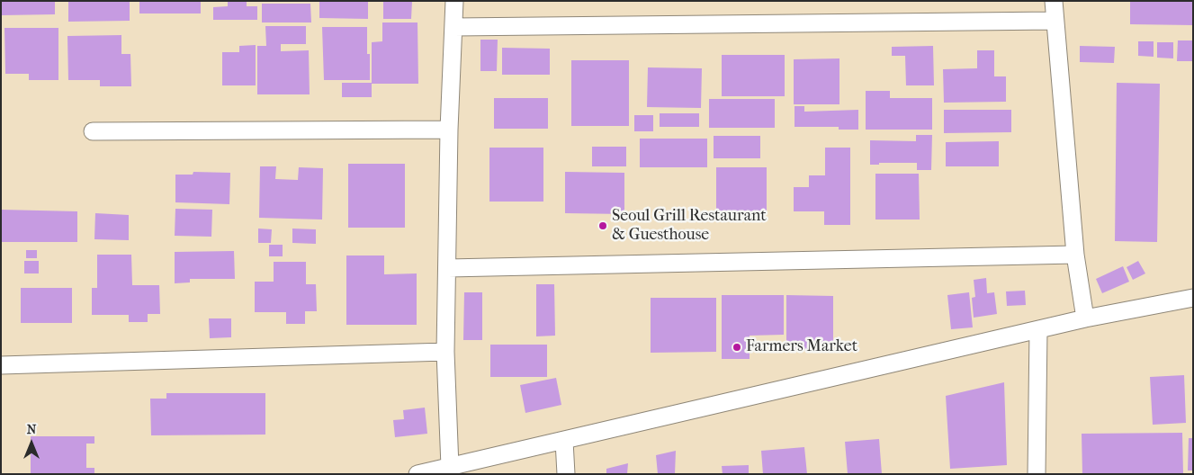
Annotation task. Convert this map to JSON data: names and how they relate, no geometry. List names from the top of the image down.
{
  "places": ["Seoul Grill Restaurant & Guesthouse", "Farmers Market"],
  "north": "top"
}
